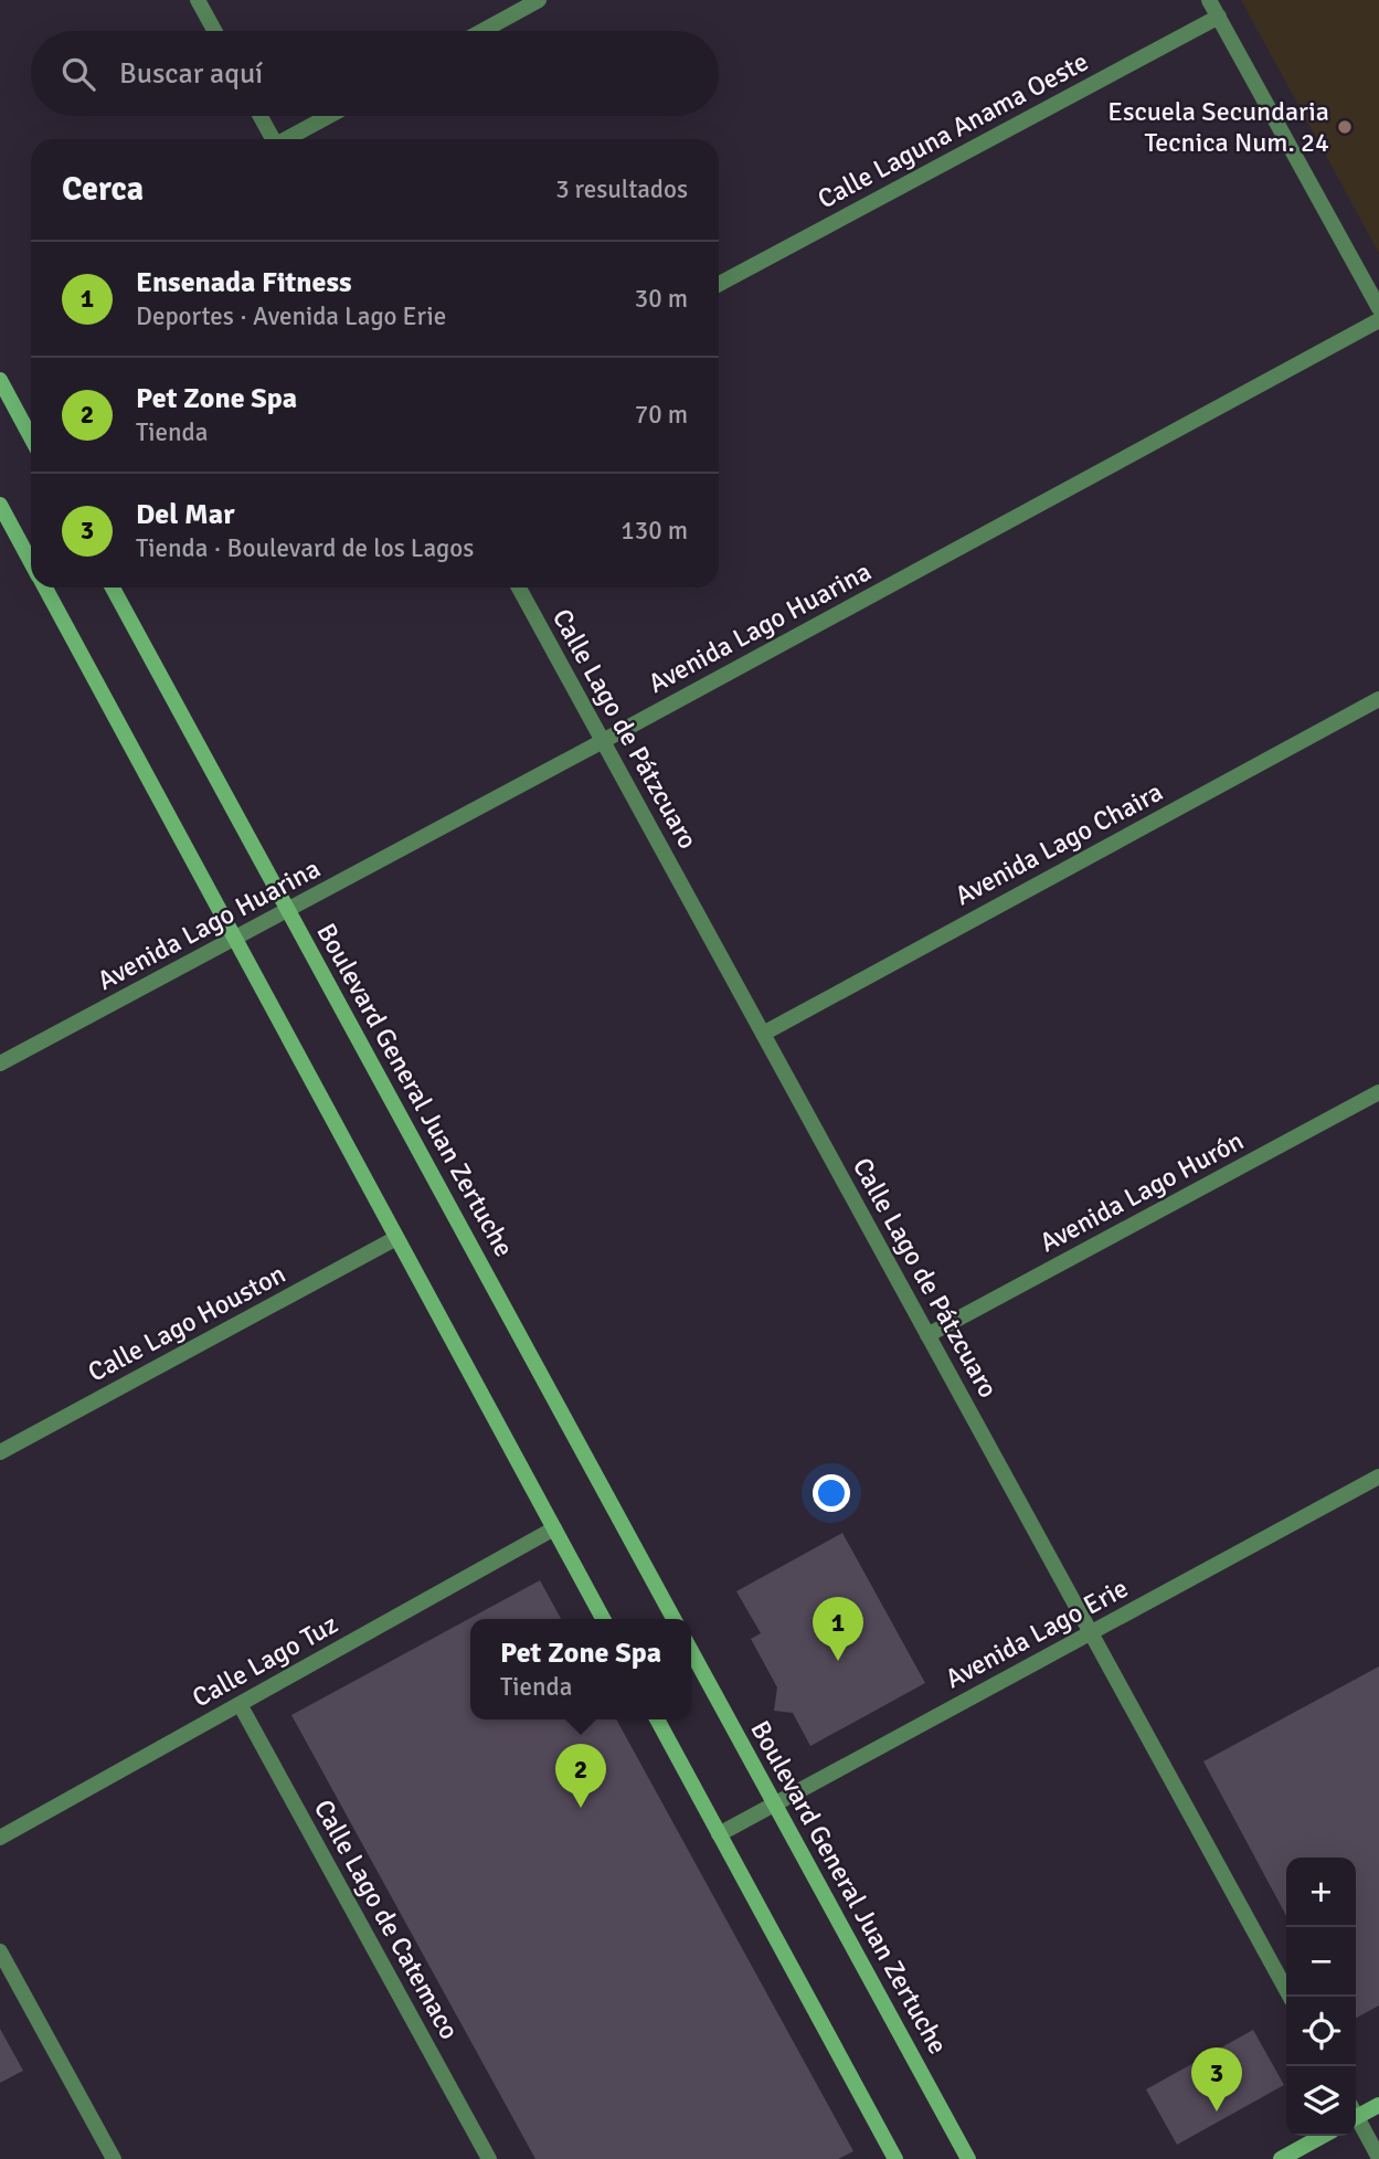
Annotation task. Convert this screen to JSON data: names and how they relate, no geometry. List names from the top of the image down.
{
  "streets": {
    "main road": ["Boulevard General Juan Zertuche"],
    "street": [
      "Calle Laguna Anama Oeste",
      "Avenida Lago Huarina",
      "Calle Lago de Pátzcuaro",
      "Avenida Lago Chaira",
      "Avenida Lago Hurón",
      "Calle Lago Houston",
      "Avenida Lago Erie",
      "Calle Lago Tuz",
      "Calle Lago de Catemaco"
    ]
  },
  "crossings": [
    ["Avenida Lago Huarina", "Calle Lago de Pátzcuaro"],
    ["Avenida Lago Huarina", "Boulevard General Juan Zertuche"],
    ["Calle Lago de Pátzcuaro", "Avenida Lago Chaira"],
    ["Calle Lago de Pátzcuaro", "Avenida Lago Hurón"],
    ["Calle Lago de Pátzcuaro", "Avenida Lago Erie"],
    ["Boulevard General Juan Zertuche", "Avenida Lago Erie"],
    ["Calle Lago Tuz", "Calle Lago de Catemaco"]
  ],
  "places": ["Escuela Secundaria Tecnica Num. 24"],
  "page": {
    "search": "Buscar aquí",
    "heading": ["Cerca", "3 resultados"],
    "list": [
      {
        "mark": "1",
        "name": "Ensenada Fitness",
        "note": "Deportes · Avenida Lago Erie",
        "value": "30 m"
      },
      {
        "mark": "2",
        "name": "Pet Zone Spa",
        "note": "Tienda",
        "value": "70 m"
      },
      {
        "mark": "3",
        "name": "Del Mar",
        "note": "Tienda · Boulevard de los Lagos",
        "value": "130 m"
      }
    ],
    "pins": ["1", "2", "3"],
    "popup": ["Pet Zone Spa", "Tienda"],
    "map_buttons": ["+", "−"]
  }
}
